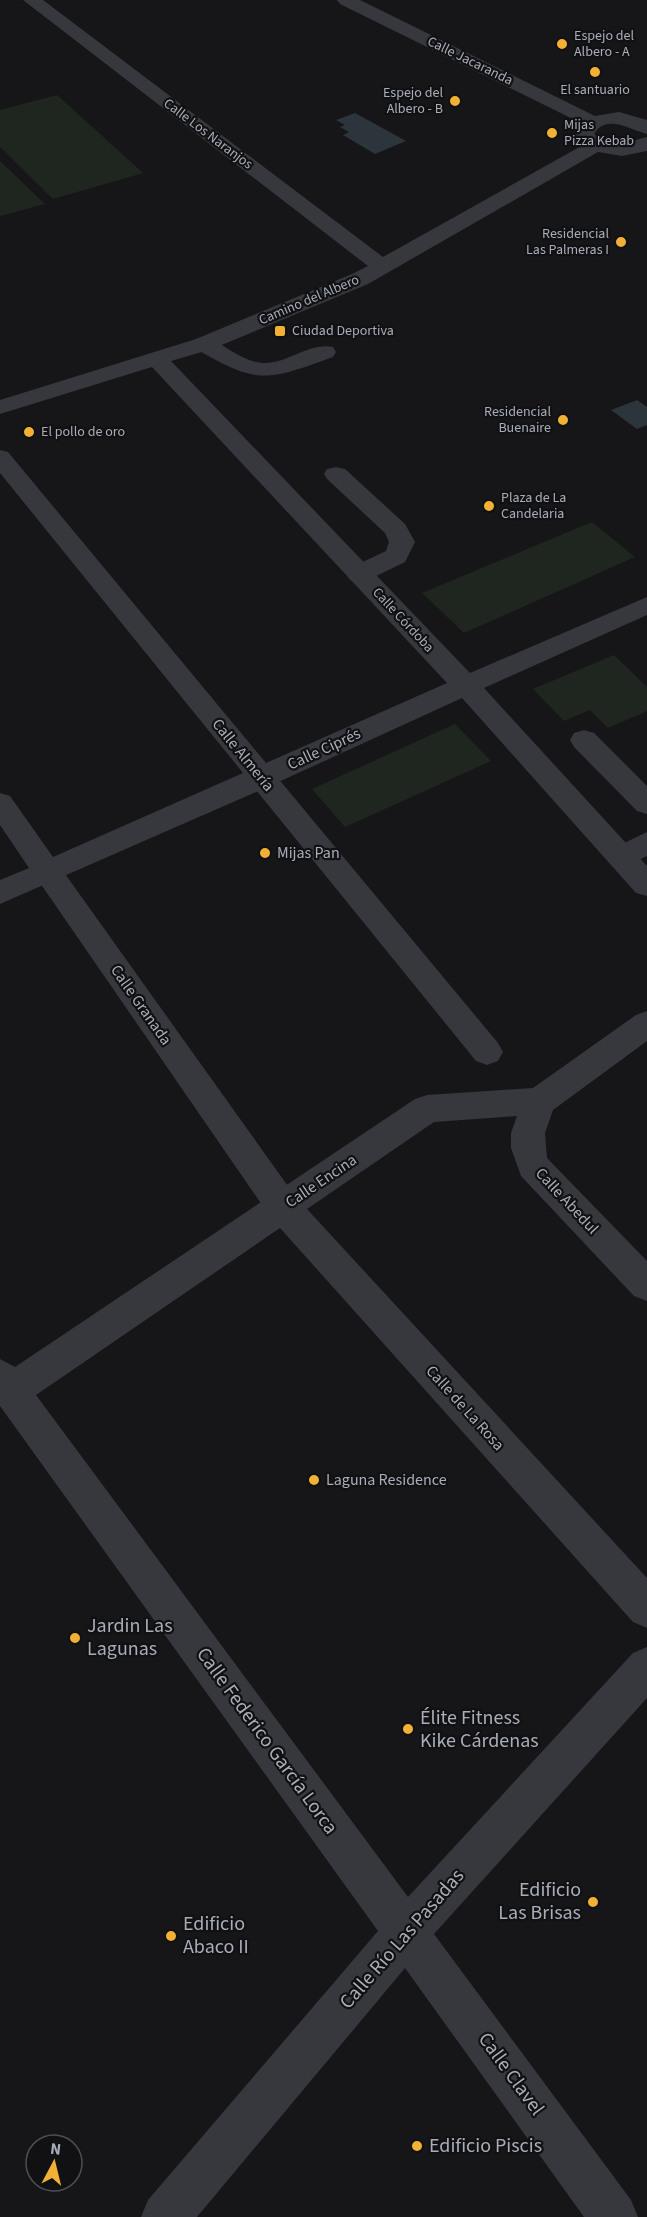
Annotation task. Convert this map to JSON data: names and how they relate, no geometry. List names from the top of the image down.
{
  "streets": {
    "street": [
      "Calle Jacaranda",
      "Calle Los Naranjos",
      "Camino del Albero",
      "Calle Córdoba",
      "Calle Ciprés",
      "Calle Almería",
      "Calle Granada",
      "Calle Encina",
      "Calle Abedul",
      "Calle de La Rosa",
      "Calle Federico García Lorca",
      "Calle Río Las Pasadas",
      "Calle Clavel"
    ]
  },
  "crossings": [
    ["Calle Los Naranjos", "Camino del Albero"],
    ["Camino del Albero", "Calle Córdoba"],
    ["Calle Córdoba", "Calle Ciprés"],
    ["Calle Ciprés", "Calle Almería"],
    ["Calle Ciprés", "Calle Granada"],
    ["Calle Granada", "Calle Encina"],
    ["Calle Granada", "Calle de La Rosa"],
    ["Calle Encina", "Calle Abedul"],
    ["Calle Encina", "Calle de La Rosa"],
    ["Calle Encina", "Calle Federico García Lorca"],
    ["Calle Federico García Lorca", "Calle Río Las Pasadas"],
    ["Calle Federico García Lorca", "Calle Clavel"],
    ["Calle Río Las Pasadas", "Calle Clavel"]
  ],
  "places": {
    "other": [
      "Espejo del Albero - A",
      "El santuario",
      "Espejo del Albero - B",
      "Mijas Pizza Kebab",
      "Residencial Las Palmeras I",
      "Residencial Buenaire",
      "El pollo de oro",
      "Plaza de La Candelaria",
      "Mijas Pan",
      "Laguna Residence",
      "Jardin Las Lagunas",
      "Élite Fitness Kike Cárdenas",
      "Edificio Las Brisas",
      "Edificio Abaco II",
      "Edificio Piscis"
    ],
    "transit": ["Ciudad Deportiva"]
  },
  "north": "top"
}
